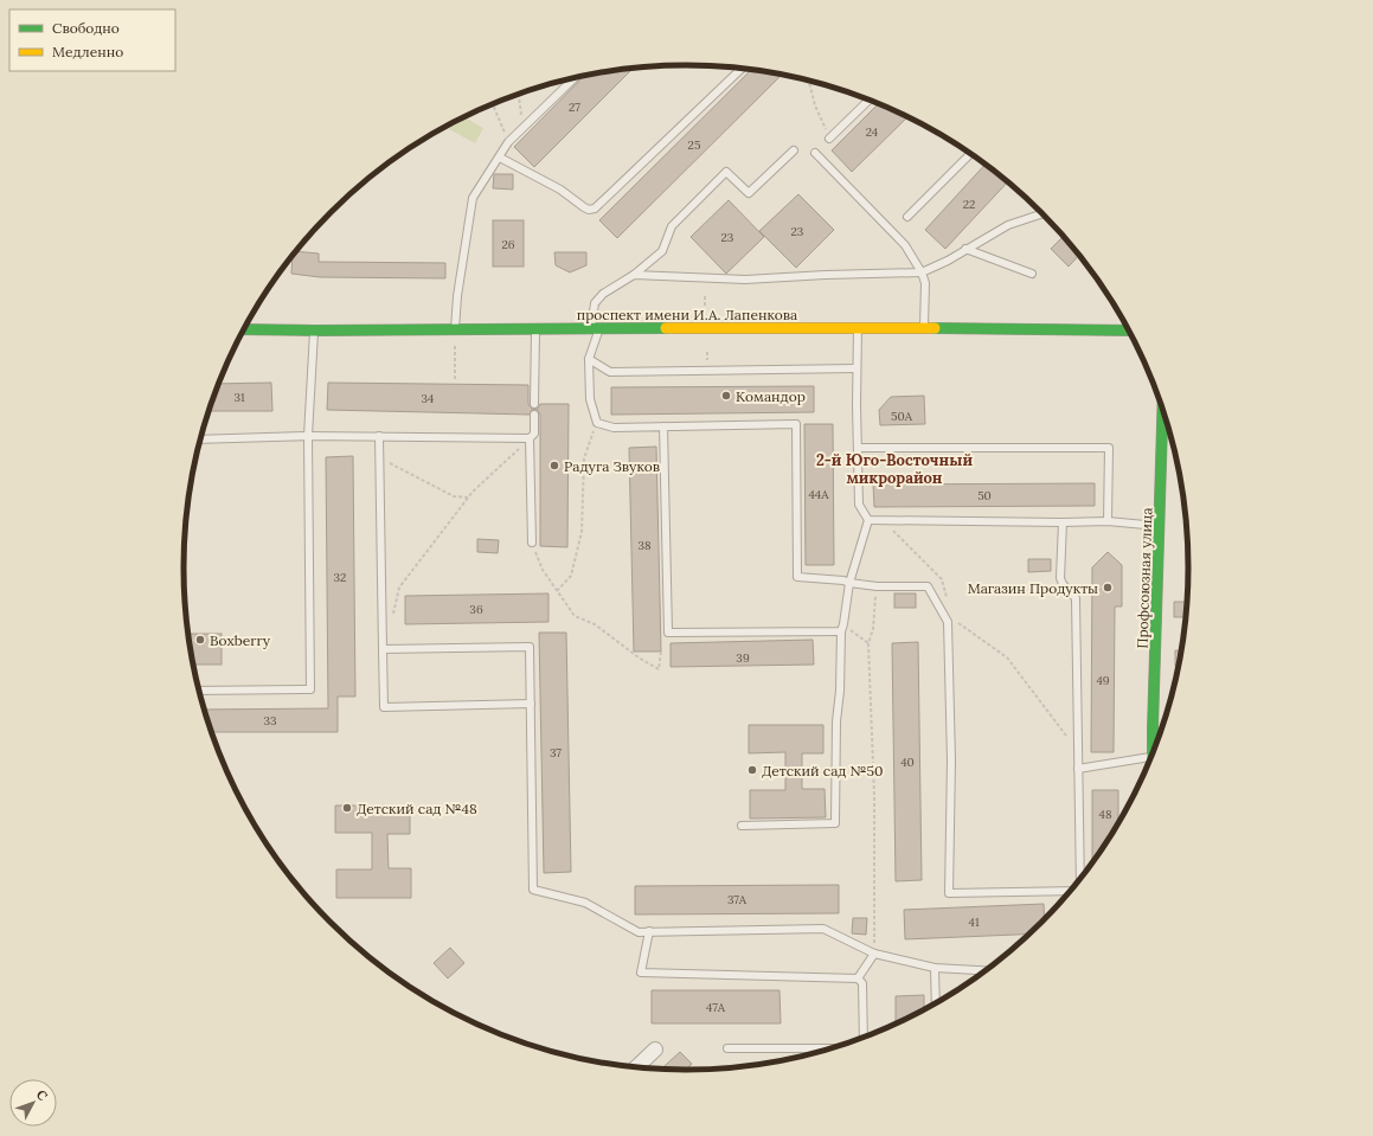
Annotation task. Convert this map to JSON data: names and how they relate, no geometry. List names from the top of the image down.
{
  "streets": {
    "main road": ["проспект имени И.А. Лапенкова", "Профсоюзная улица"]
  },
  "districts": ["2-й Юго-Восточный микрорайон"],
  "places": [
    "Командор",
    "Радуга Звуков",
    "Магазин Продукты",
    "Boxberry",
    "Детский сад №50",
    "Детский сад №48"
  ],
  "house_numbers": [
    "27",
    "24",
    "25",
    "22",
    "23",
    "23",
    "26",
    "31",
    "34",
    "50А",
    "44А",
    "50",
    "38",
    "32",
    "36",
    "39",
    "49",
    "33",
    "37",
    "40",
    "48",
    "37А",
    "41",
    "47А"
  ],
  "legend": ["Свободно", "Медленно"],
  "north": "top right"
}
